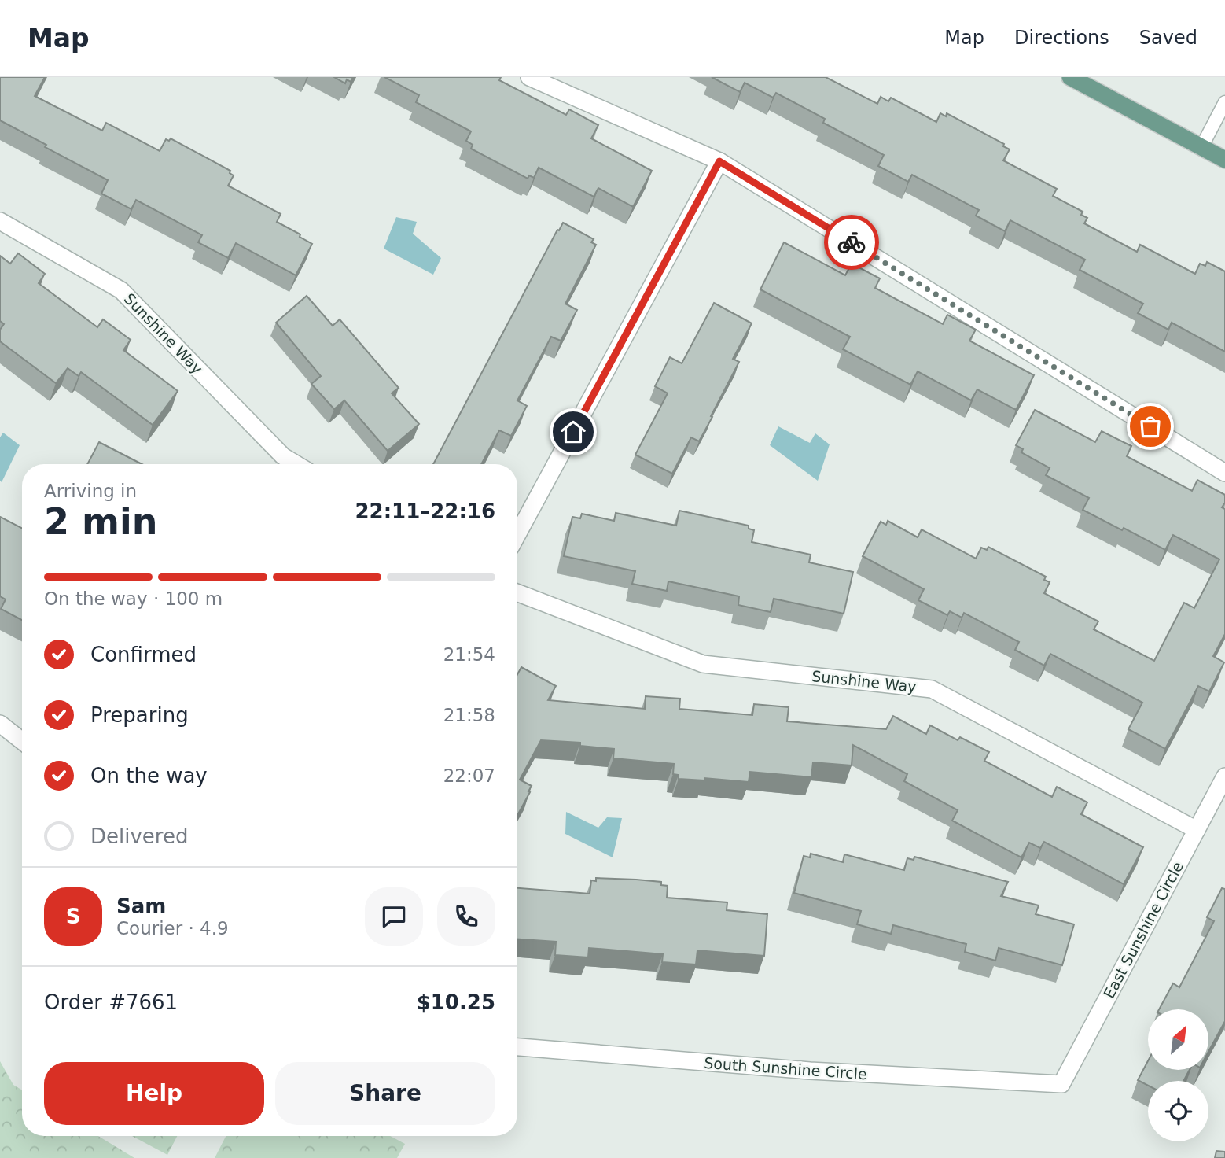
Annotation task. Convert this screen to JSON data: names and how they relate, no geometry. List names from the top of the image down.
{
  "streets": {
    "street": ["Sunshine Way", "East Sunshine Circle", "South Sunshine Circle"]
  },
  "crossings": [
    ["Sunshine Way", "East Sunshine Circle"],
    ["East Sunshine Circle", "South Sunshine Circle"]
  ],
  "north": "top right",
  "page": {
    "header": "Map",
    "nav": ["Map", "Directions", "Saved"],
    "heading": ["2 min", "Arriving in", "22:11–22:16"],
    "panel": [
      "Sam",
      "Courier · 4.9",
      "Order #7661",
      "$10.25"
    ],
    "bar": "On the way · 100 m",
    "list": [
      ["Confirmed", "21:54"],
      ["Preparing", "21:58"],
      ["On the way", "22:07"],
      "Delivered"
    ],
    "round": "S",
    "buttons": ["Help", "Share"]
  }
}
